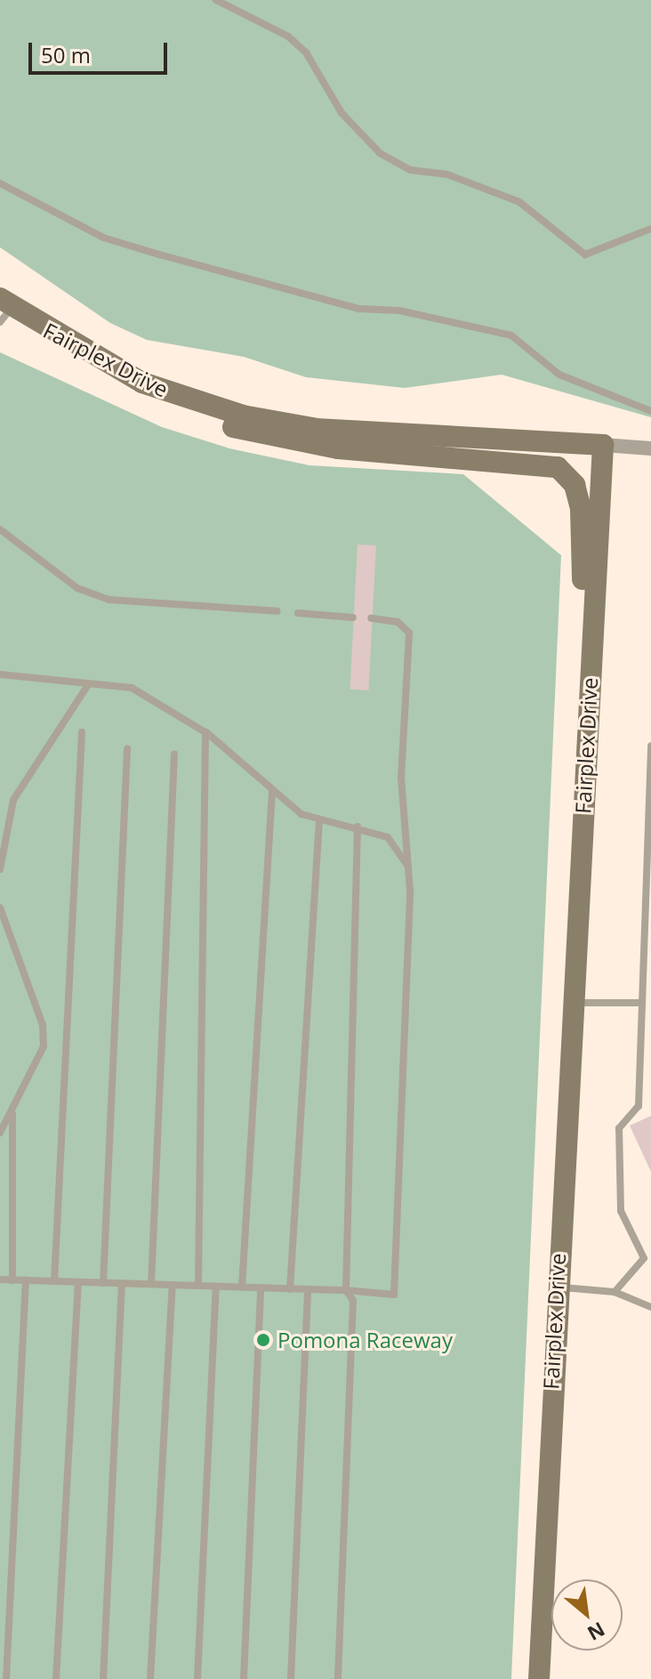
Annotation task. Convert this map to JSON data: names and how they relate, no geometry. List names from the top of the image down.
{
  "streets": {
    "street": ["Fairplex Drive"]
  },
  "places": ["Pomona Raceway"],
  "scale_bar": "50 m",
  "north": "bottom right"
}
